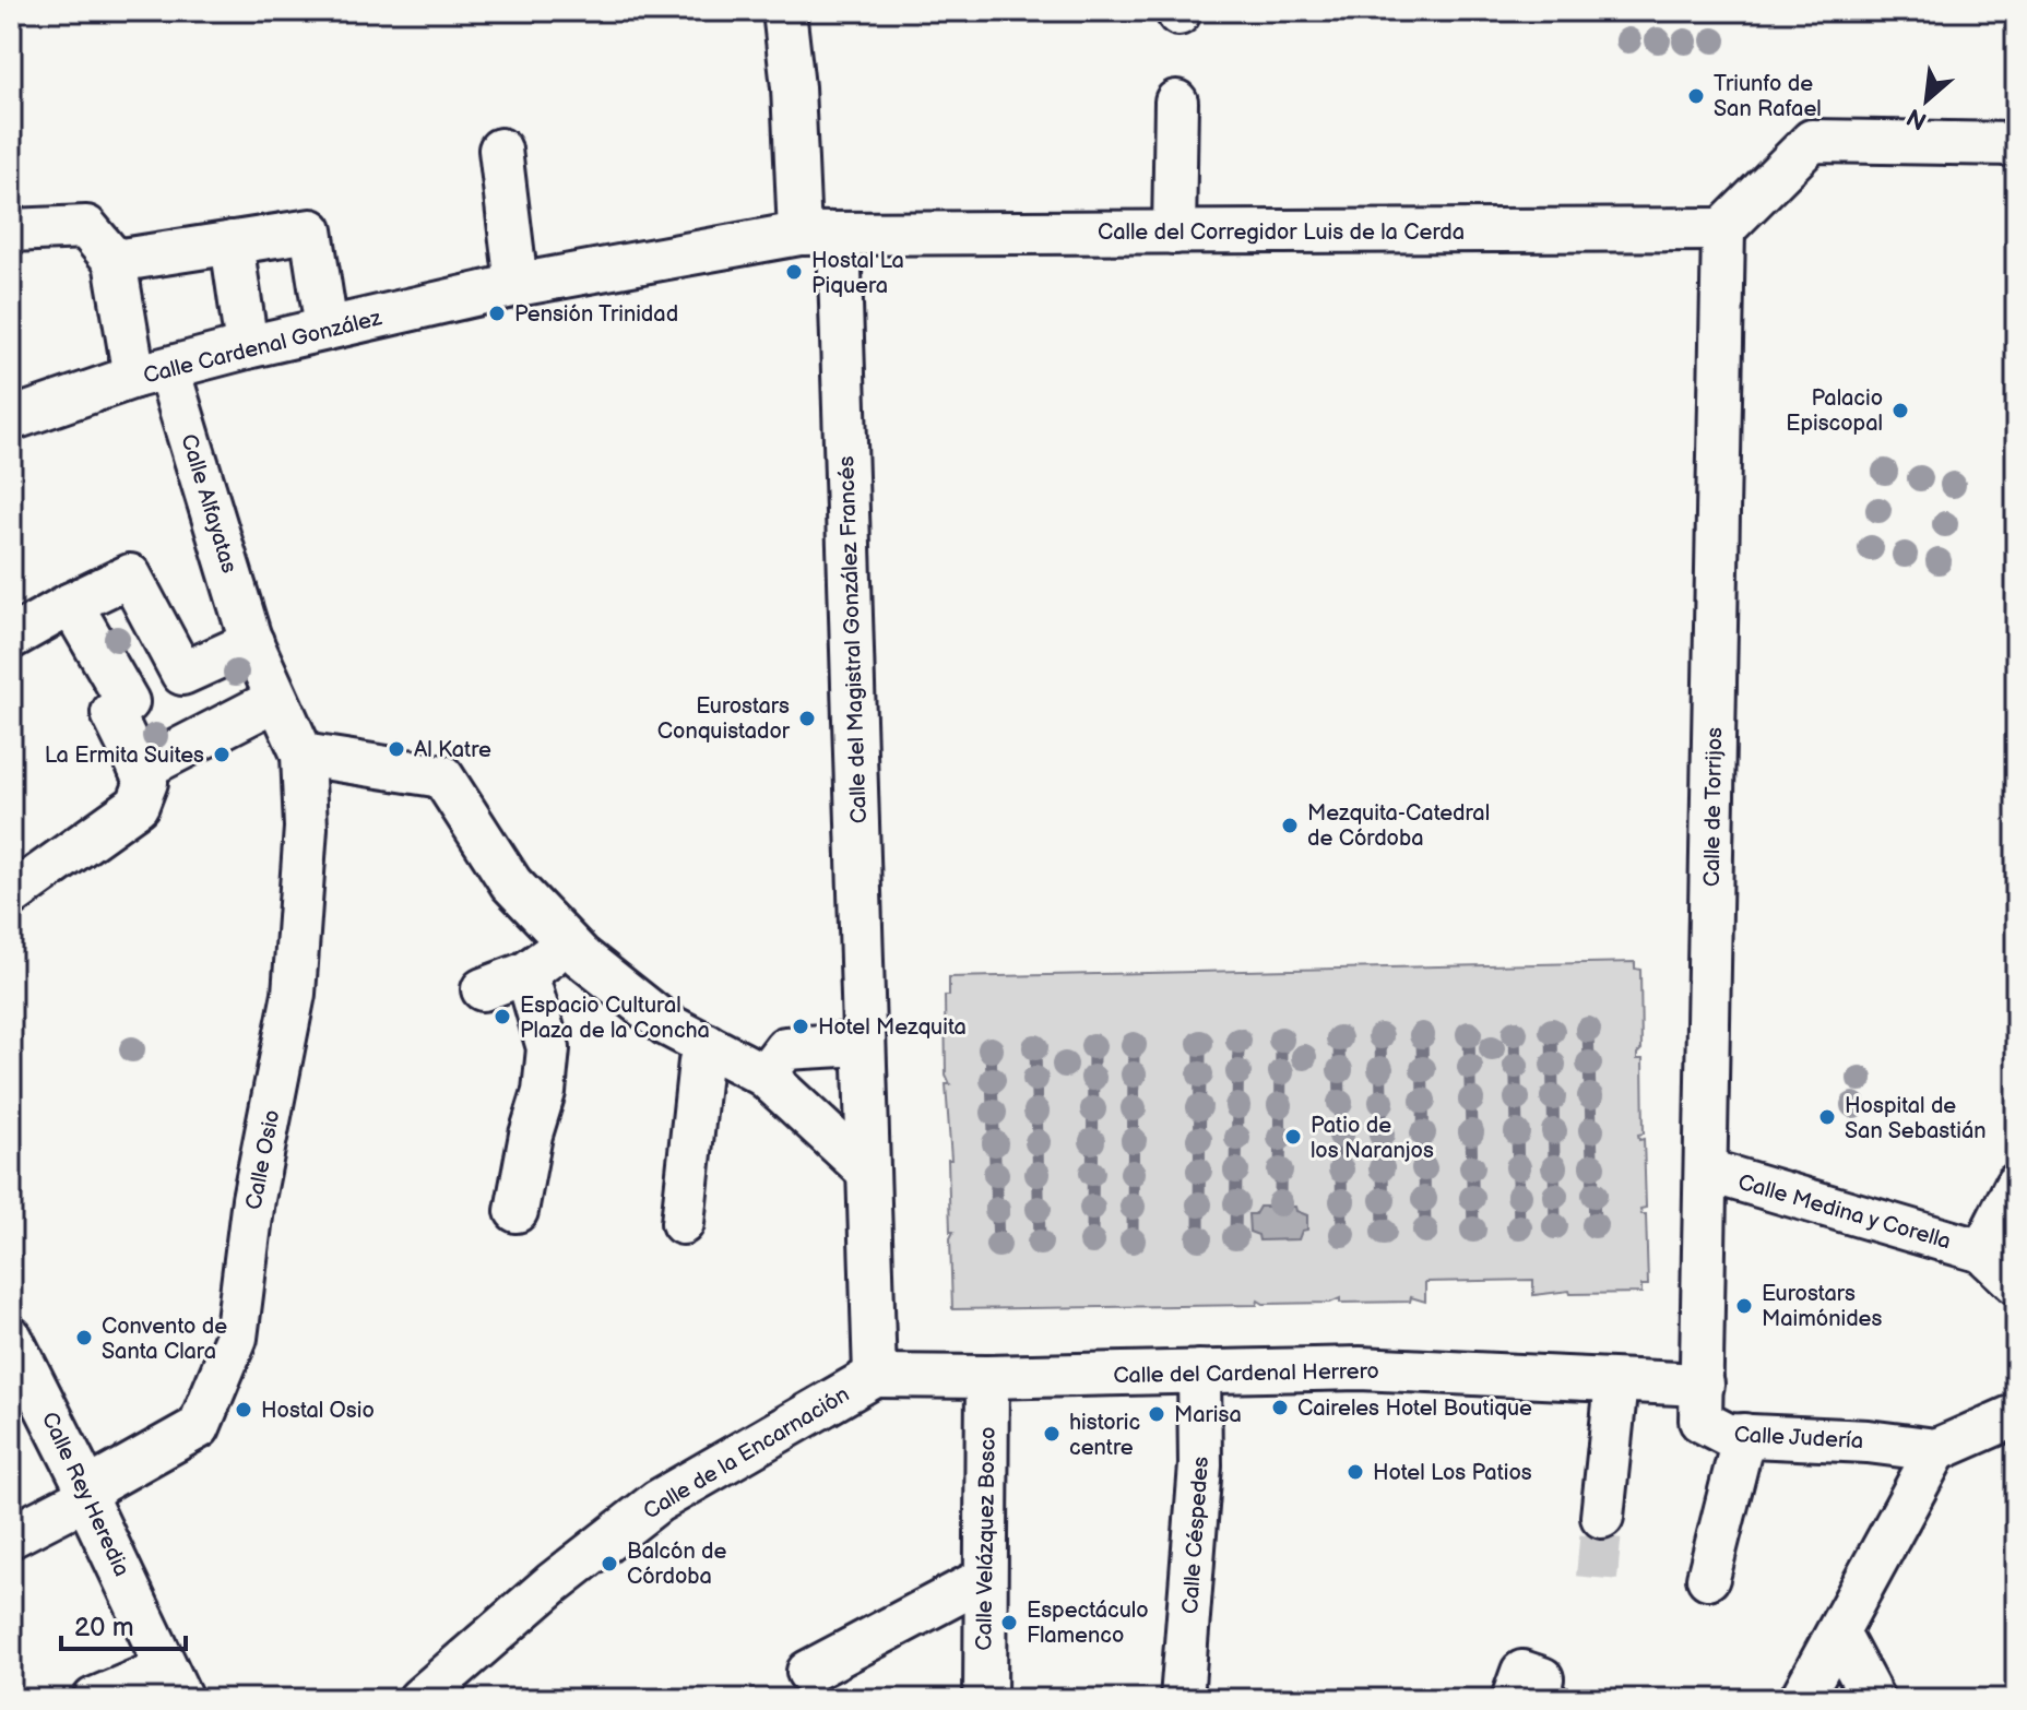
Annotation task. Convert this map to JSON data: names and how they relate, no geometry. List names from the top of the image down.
{
  "streets": {
    "street": [
      "Calle del Corregidor Luis de la Cerda",
      "Calle Cardenal González",
      "Calle Alfayatas",
      "Calle del Magistral González Francés",
      "Calle de Torrijos",
      "Calle Osio",
      "Calle Medina y Corella",
      "Calle del Cardenal Herrero",
      "Calle Judería",
      "Calle de la Encarnación",
      "Calle Rey Heredia",
      "Calle Céspedes",
      "Calle Velázquez Bosco"
    ]
  },
  "crossings": [
    ["Calle del Corregidor Luis de la Cerda", "Calle Cardenal González"],
    ["Calle del Corregidor Luis de la Cerda", "Calle del Magistral González Francés"],
    ["Calle del Corregidor Luis de la Cerda", "Calle de Torrijos"],
    ["Calle Cardenal González", "Calle Alfayatas"],
    ["Calle Cardenal González", "Calle del Magistral González Francés"],
    ["Calle Alfayatas", "Calle Osio"],
    ["Calle del Magistral González Francés", "Calle del Cardenal Herrero"],
    ["Calle del Magistral González Francés", "Calle de la Encarnación"],
    ["Calle de Torrijos", "Calle Medina y Corella"],
    ["Calle de Torrijos", "Calle del Cardenal Herrero"],
    ["Calle de Torrijos", "Calle Judería"],
    ["Calle Osio", "Calle Rey Heredia"],
    ["Calle del Cardenal Herrero", "Calle Judería"],
    ["Calle del Cardenal Herrero", "Calle de la Encarnación"],
    ["Calle del Cardenal Herrero", "Calle Céspedes"],
    ["Calle del Cardenal Herrero", "Calle Velázquez Bosco"]
  ],
  "places": [
    "Triunfo de San Rafael",
    "Hostal La Piquera",
    "Pensión Trinidad",
    "Palacio Episcopal",
    "Eurostars Conquistador",
    "Al Katre",
    "La Ermita Suites",
    "Mezquita-Catedral de Córdoba",
    "Espacio Cultural Plaza de la Concha",
    "Hotel Mezquita",
    "Hospital de San Sebastián",
    "Patio de los Naranjos",
    "Eurostars Maimónides",
    "Convento de Santa Clara",
    "Caireles Hotel Boutique",
    "Hostal Osio",
    "Marisa",
    "historic centre",
    "Hotel Los Patios",
    "Balcón de Córdoba",
    "Espectáculo Flamenco"
  ],
  "scale_bar": "20 m",
  "north": "bottom left"
}
